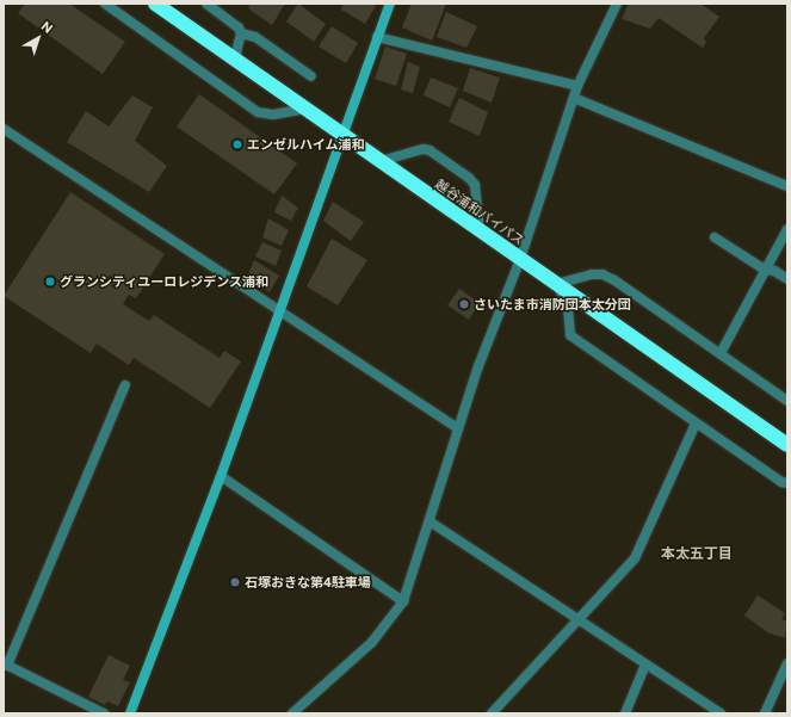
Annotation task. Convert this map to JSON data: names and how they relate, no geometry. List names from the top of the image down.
{
  "streets": {
    "highway": ["越谷浦和バイパス"]
  },
  "districts": ["本太五丁目"],
  "places": [
    "エンゼルハイム浦和",
    "グランシティユーロレジデンス浦和",
    "さいたま市消防団本太分団",
    "石塚おきな第4駐車場"
  ],
  "north": "top right"
}
